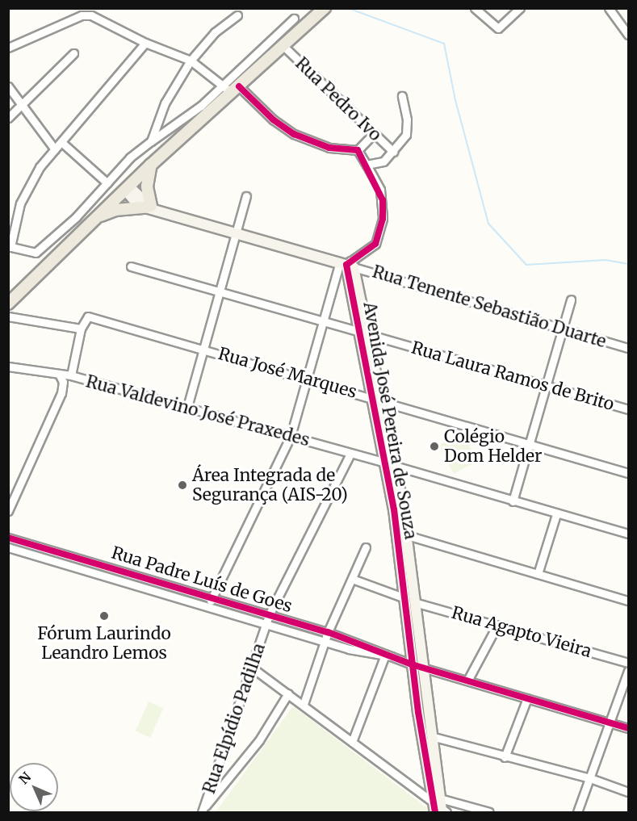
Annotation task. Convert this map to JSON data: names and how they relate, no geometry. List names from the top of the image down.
{
  "streets": {
    "street": [
      "Rua Pedro Ivo",
      "Rua Tenente Sebastião Duarte",
      "Rua José Marques",
      "Rua Laura Ramos de Brito",
      "Rua Valdevino José Praxedes",
      "Avenida José Pereira de Souza",
      "Rua Padre Luís de Goes",
      "Rua Agapto Vieira",
      "Rua Elpídio Padilha"
    ]
  },
  "crossings": [
    ["Rua Tenente Sebastião Duarte", "Avenida José Pereira de Souza"],
    ["Rua José Marques", "Avenida José Pereira de Souza"],
    ["Rua Laura Ramos de Brito", "Avenida José Pereira de Souza"],
    ["Rua Valdevino José Praxedes", "Avenida José Pereira de Souza"],
    ["Rua Valdevino José Praxedes", "Rua Elpídio Padilha"],
    ["Avenida José Pereira de Souza", "Rua Agapto Vieira"],
    ["Rua Padre Luís de Goes", "Rua Elpídio Padilha"]
  ],
  "places": ["Colégio Dom Helder", "Área Integrada de Segurança (AIS-20)", "Fórum Laurindo Leandro Lemos"],
  "north": "top left"
}
